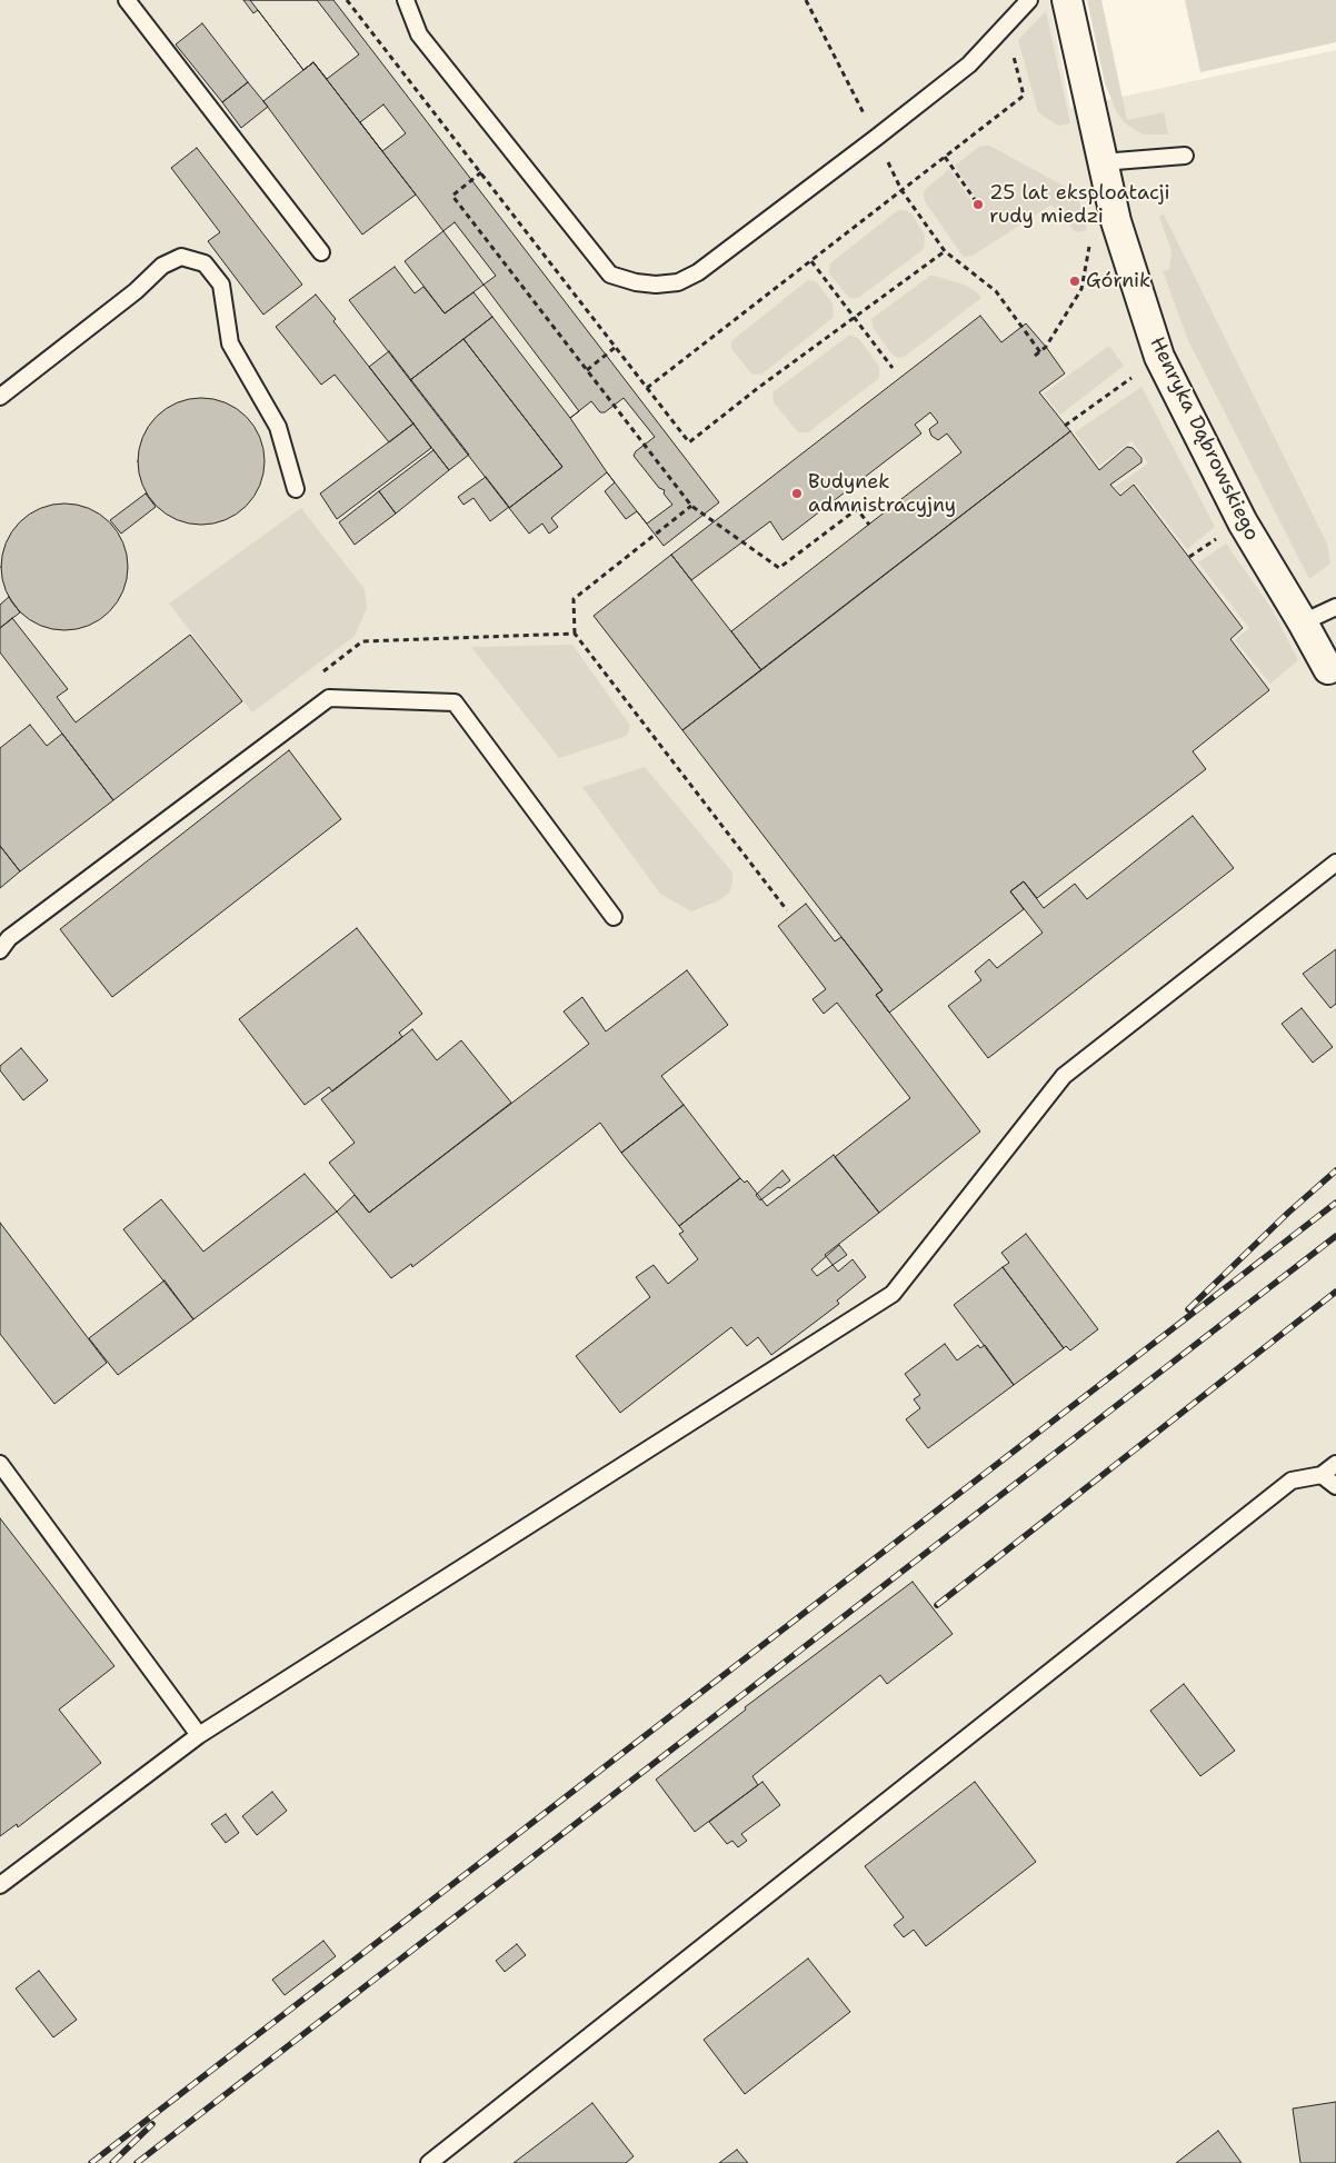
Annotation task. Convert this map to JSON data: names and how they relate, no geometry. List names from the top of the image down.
{
  "streets": {
    "street": ["Henryka Dąbrowskiego"]
  },
  "places": ["25 lat eksploatacji rudy miedzi", "Górnik", "Budynek admnistracyjny"]
}
